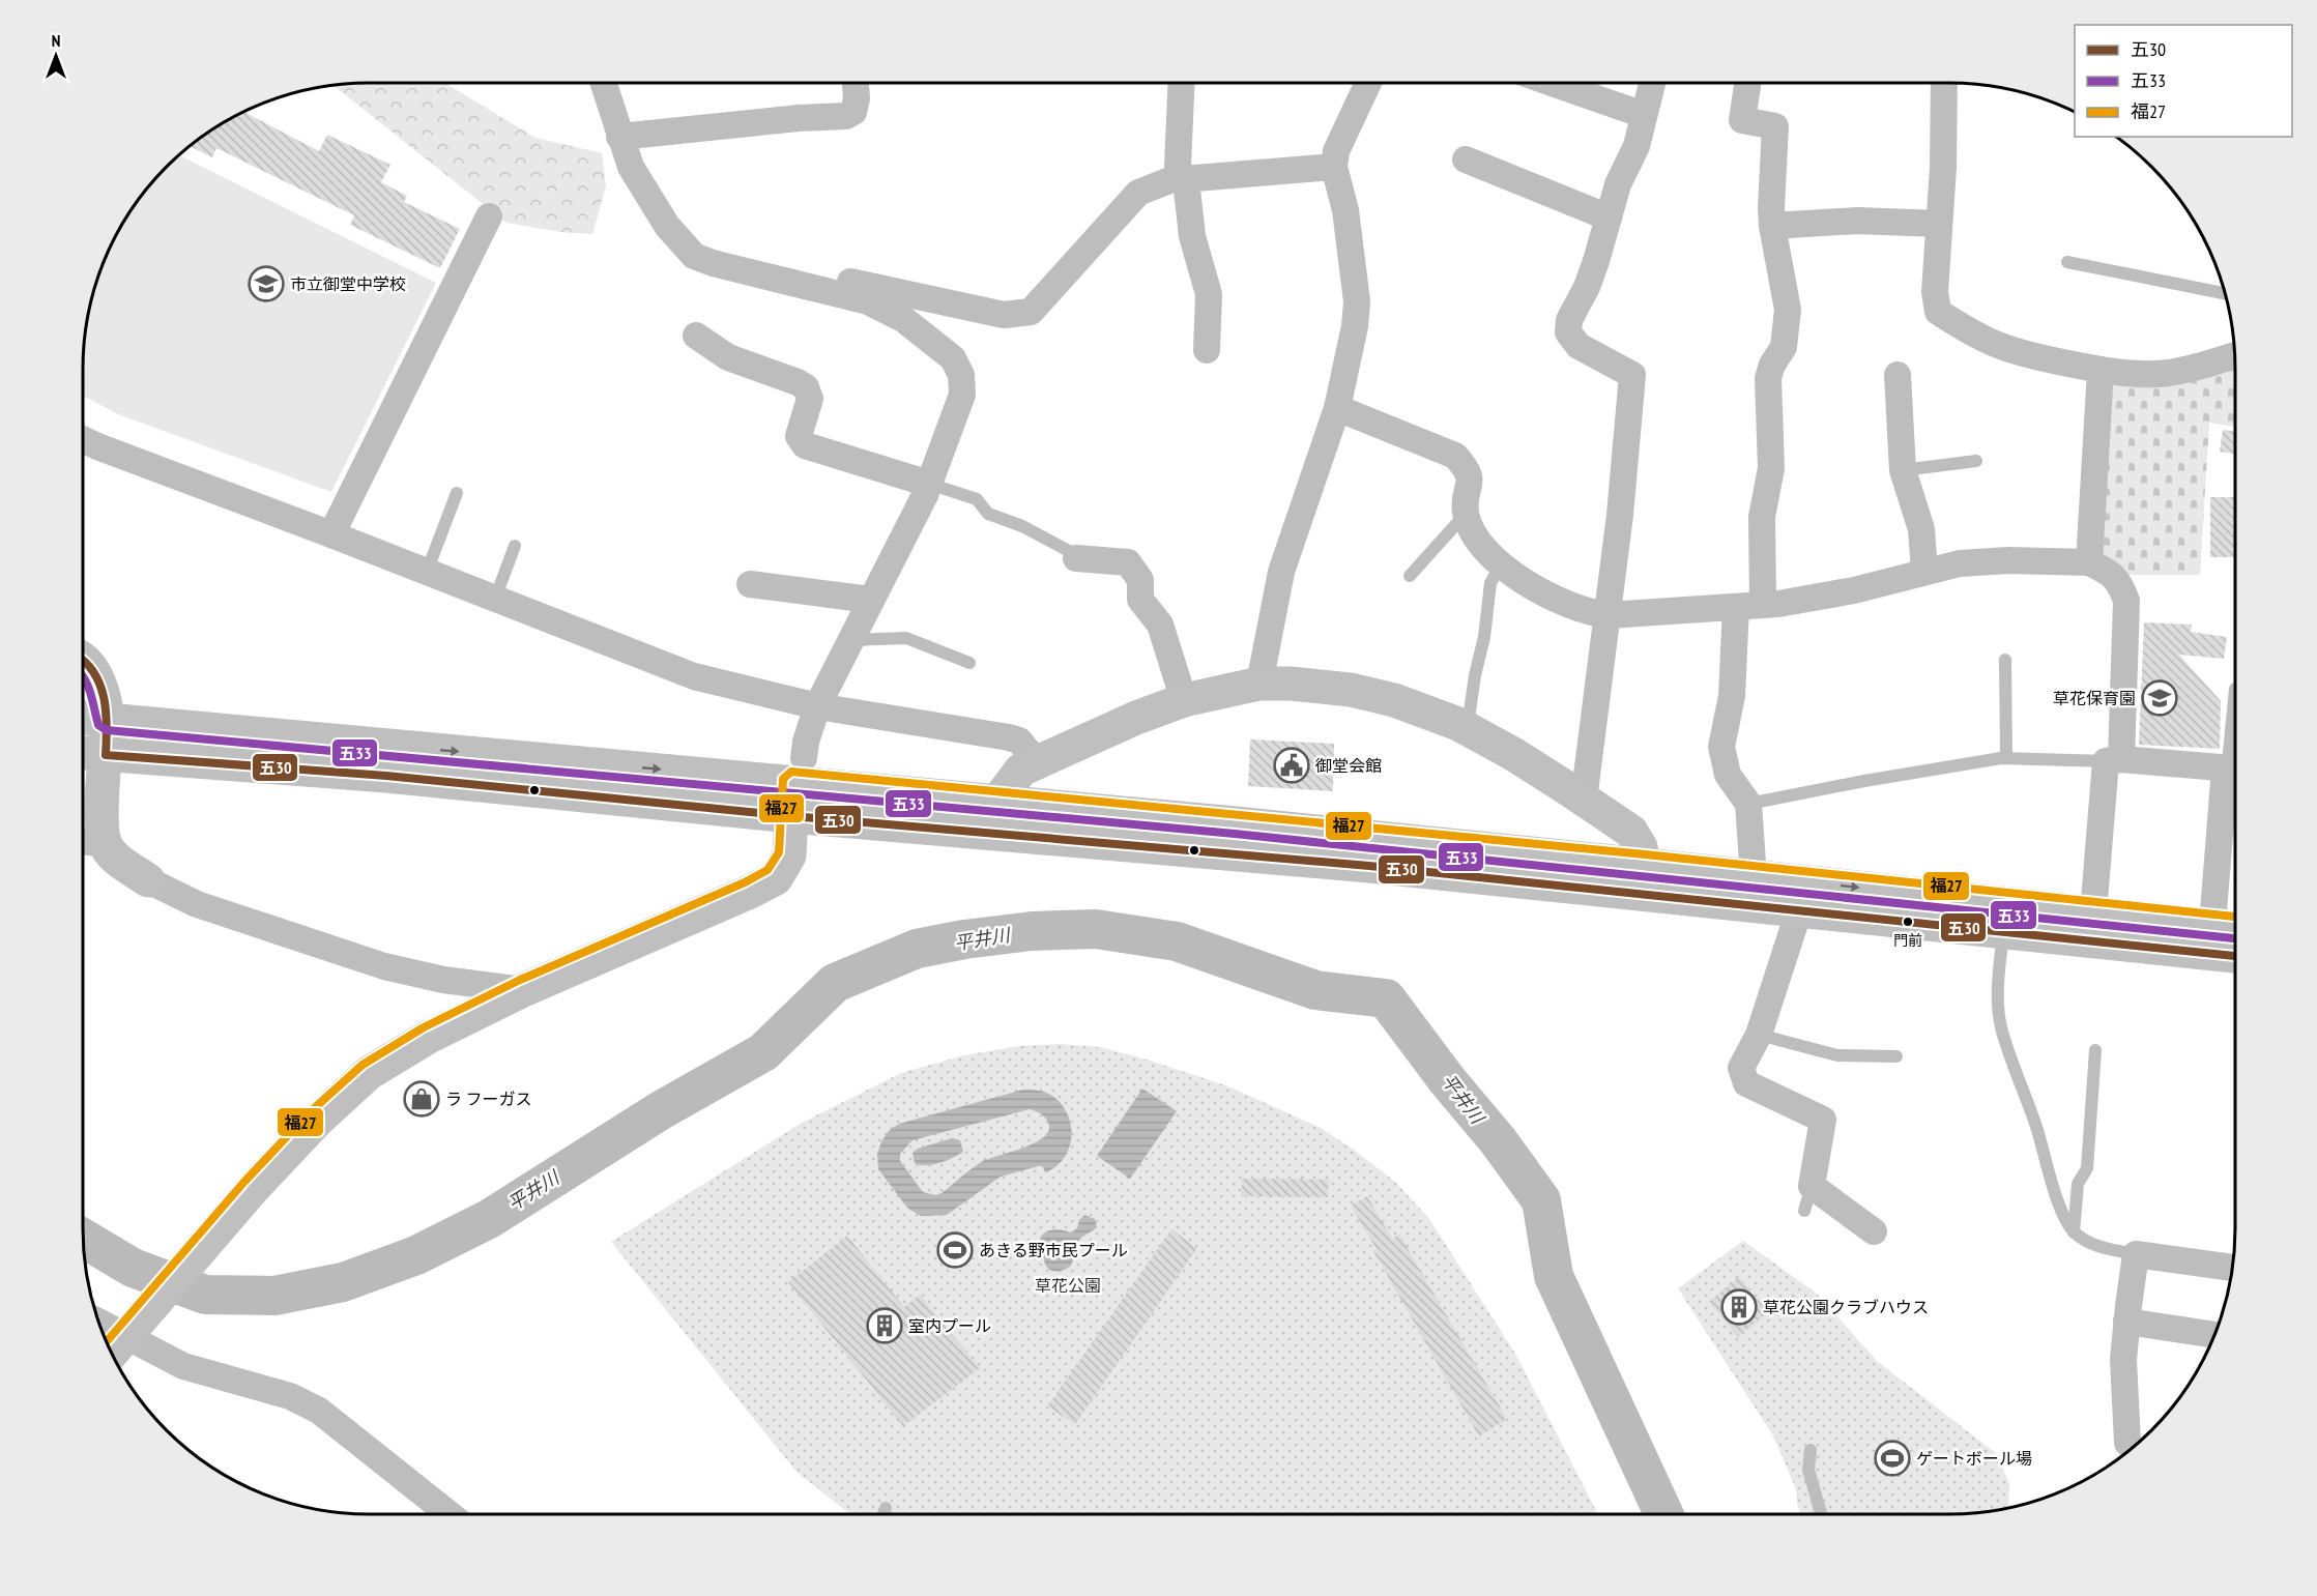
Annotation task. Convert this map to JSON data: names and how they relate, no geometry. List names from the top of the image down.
{
  "water": ["平井川"],
  "parks": ["草花公園"],
  "places": {
    "school or university": ["市立御堂中学校", "草花保育園"],
    "public building": ["御堂会館"],
    "other": ["門前"],
    "shop": ["ラ フーガス"],
    "sports": ["あきる野市民プール", "ゲートボール場"],
    "building": ["草花公園クラブハウス", "室内プール"]
  },
  "lines": ["transit line 五30", "transit line 五33", "transit line 福27"],
  "legend": ["五30", "五33", "福27"],
  "north": "top"
}
